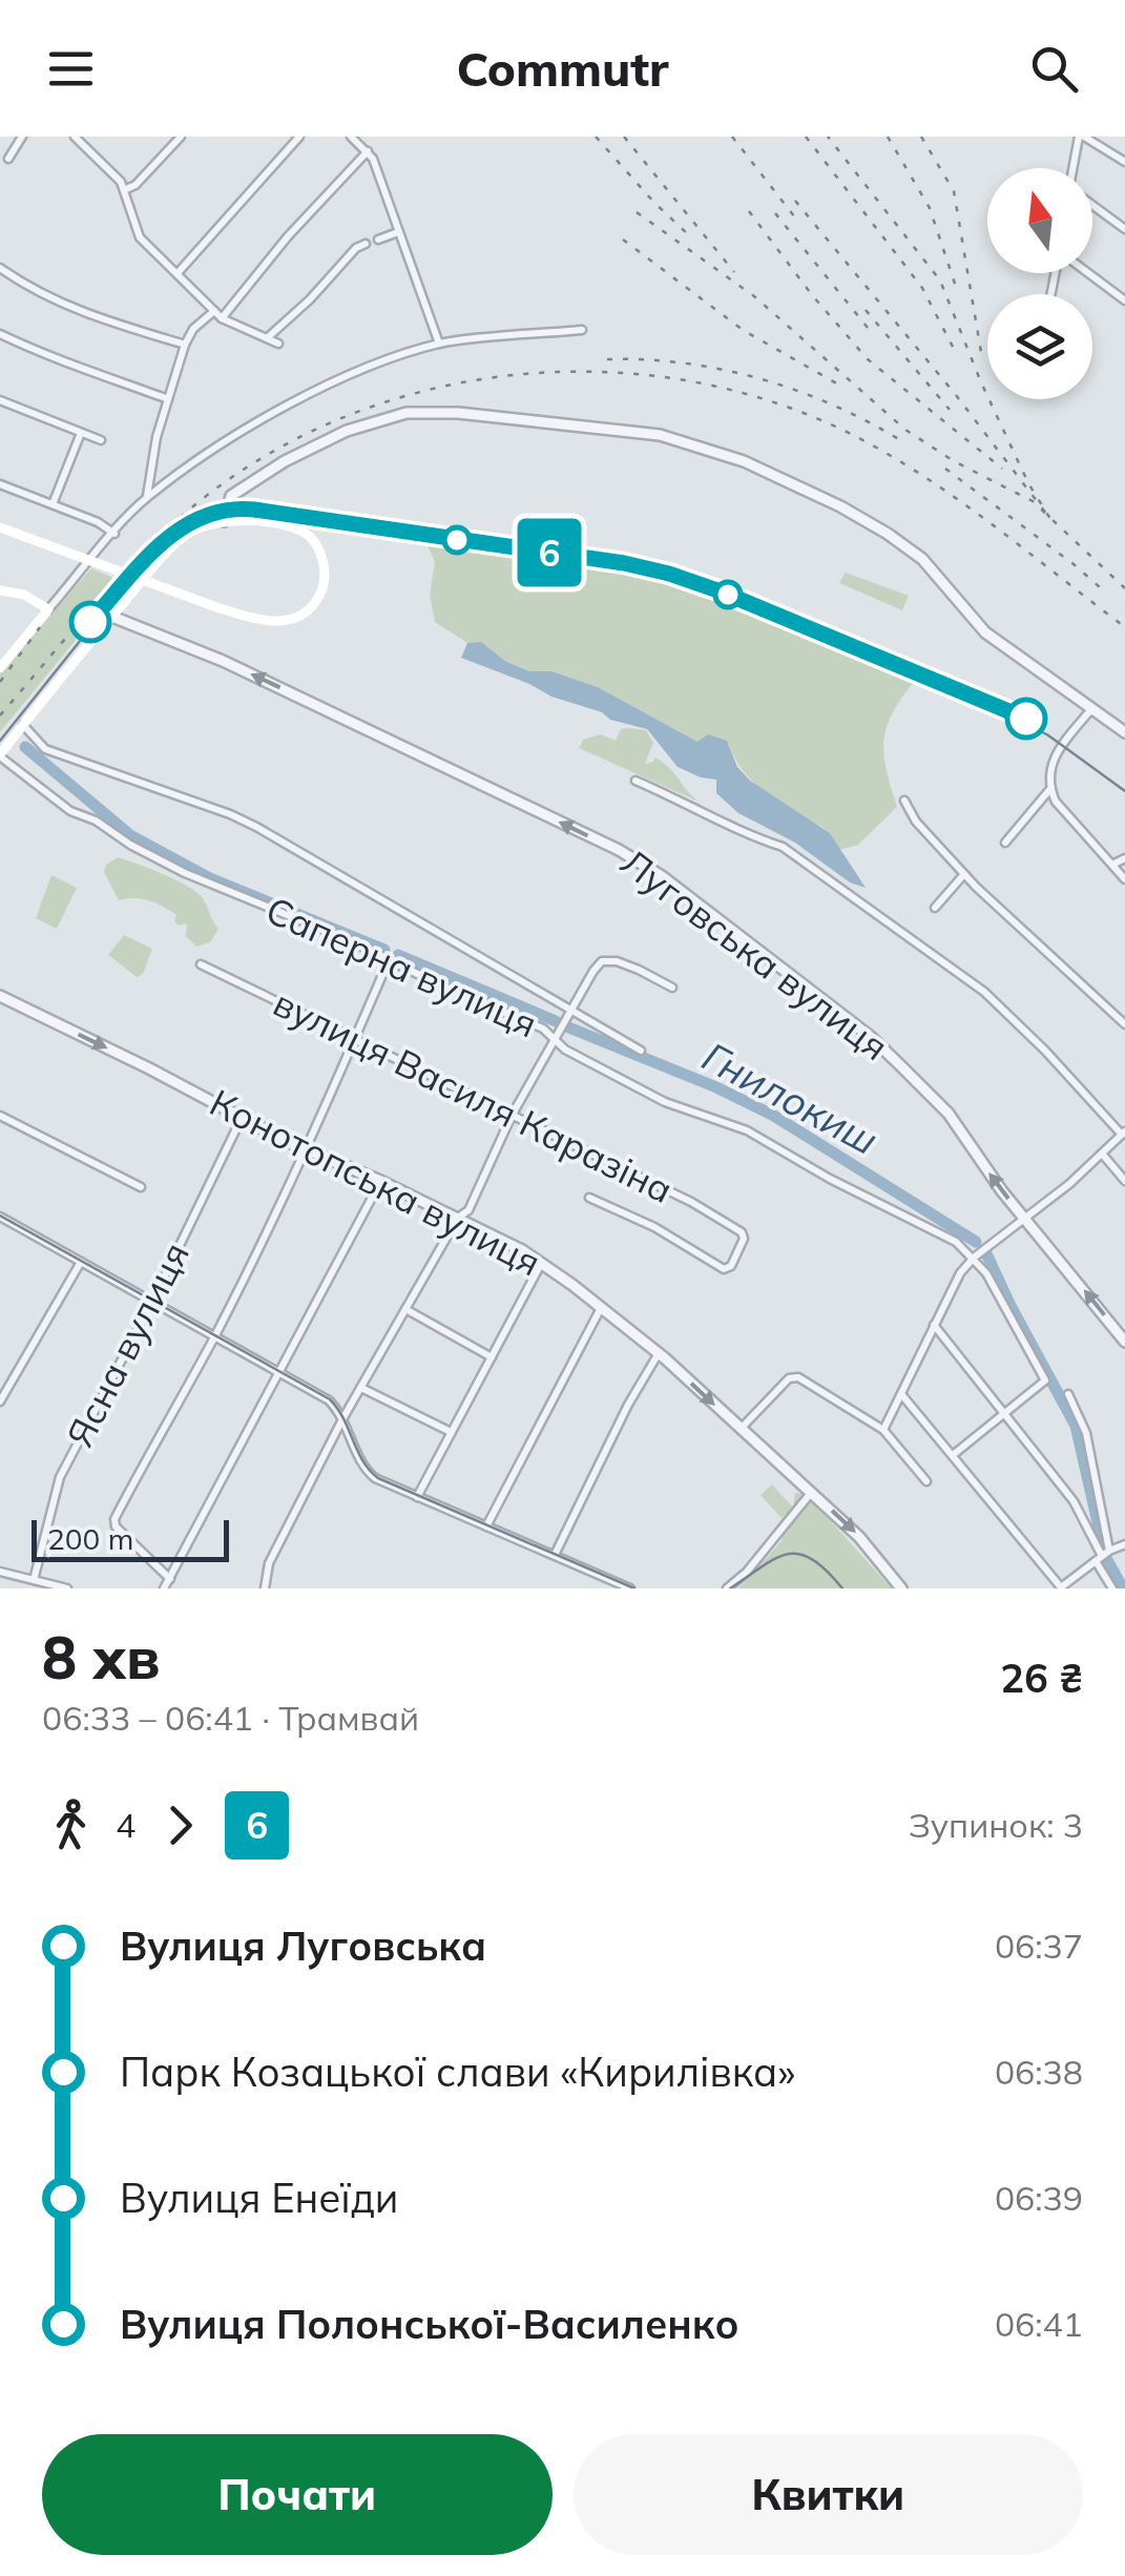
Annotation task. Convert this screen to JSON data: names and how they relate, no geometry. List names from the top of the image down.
{
  "streets": {
    "street": [
      "Луговська вулиця",
      "Саперна вулиця",
      "вулиця Василя Каразіна",
      "Конотопська вулиця",
      "Ясна вулиця"
    ]
  },
  "crossings": [
    ["Конотопська вулиця", "Ясна вулиця"]
  ],
  "one_way": ["Луговська вулиця", "Конотопська вулиця"],
  "water": ["Гнилокиш"],
  "lines": ["tram line 6"],
  "scale_bar": "200 m",
  "north": "top",
  "page": {
    "header": "Commutr",
    "on_map": "6",
    "scale": "200 m",
    "heading": ["8 хв", "06:33 – 06:41 · Трамвай", "26 ₴"],
    "legs": ["4", "6", "Зупинок: 3"],
    "list": [
      {
        "name": "Вулиця Луговська",
        "value": "06:37"
      },
      {
        "name": "Парк Козацької слави «Кирилівка»",
        "value": "06:38"
      },
      {
        "name": "Вулиця Енеїди",
        "value": "06:39"
      },
      {
        "name": "Вулиця Полонської-Василенко",
        "value": "06:41"
      }
    ],
    "buttons": ["Почати", "Квитки"]
  }
}
